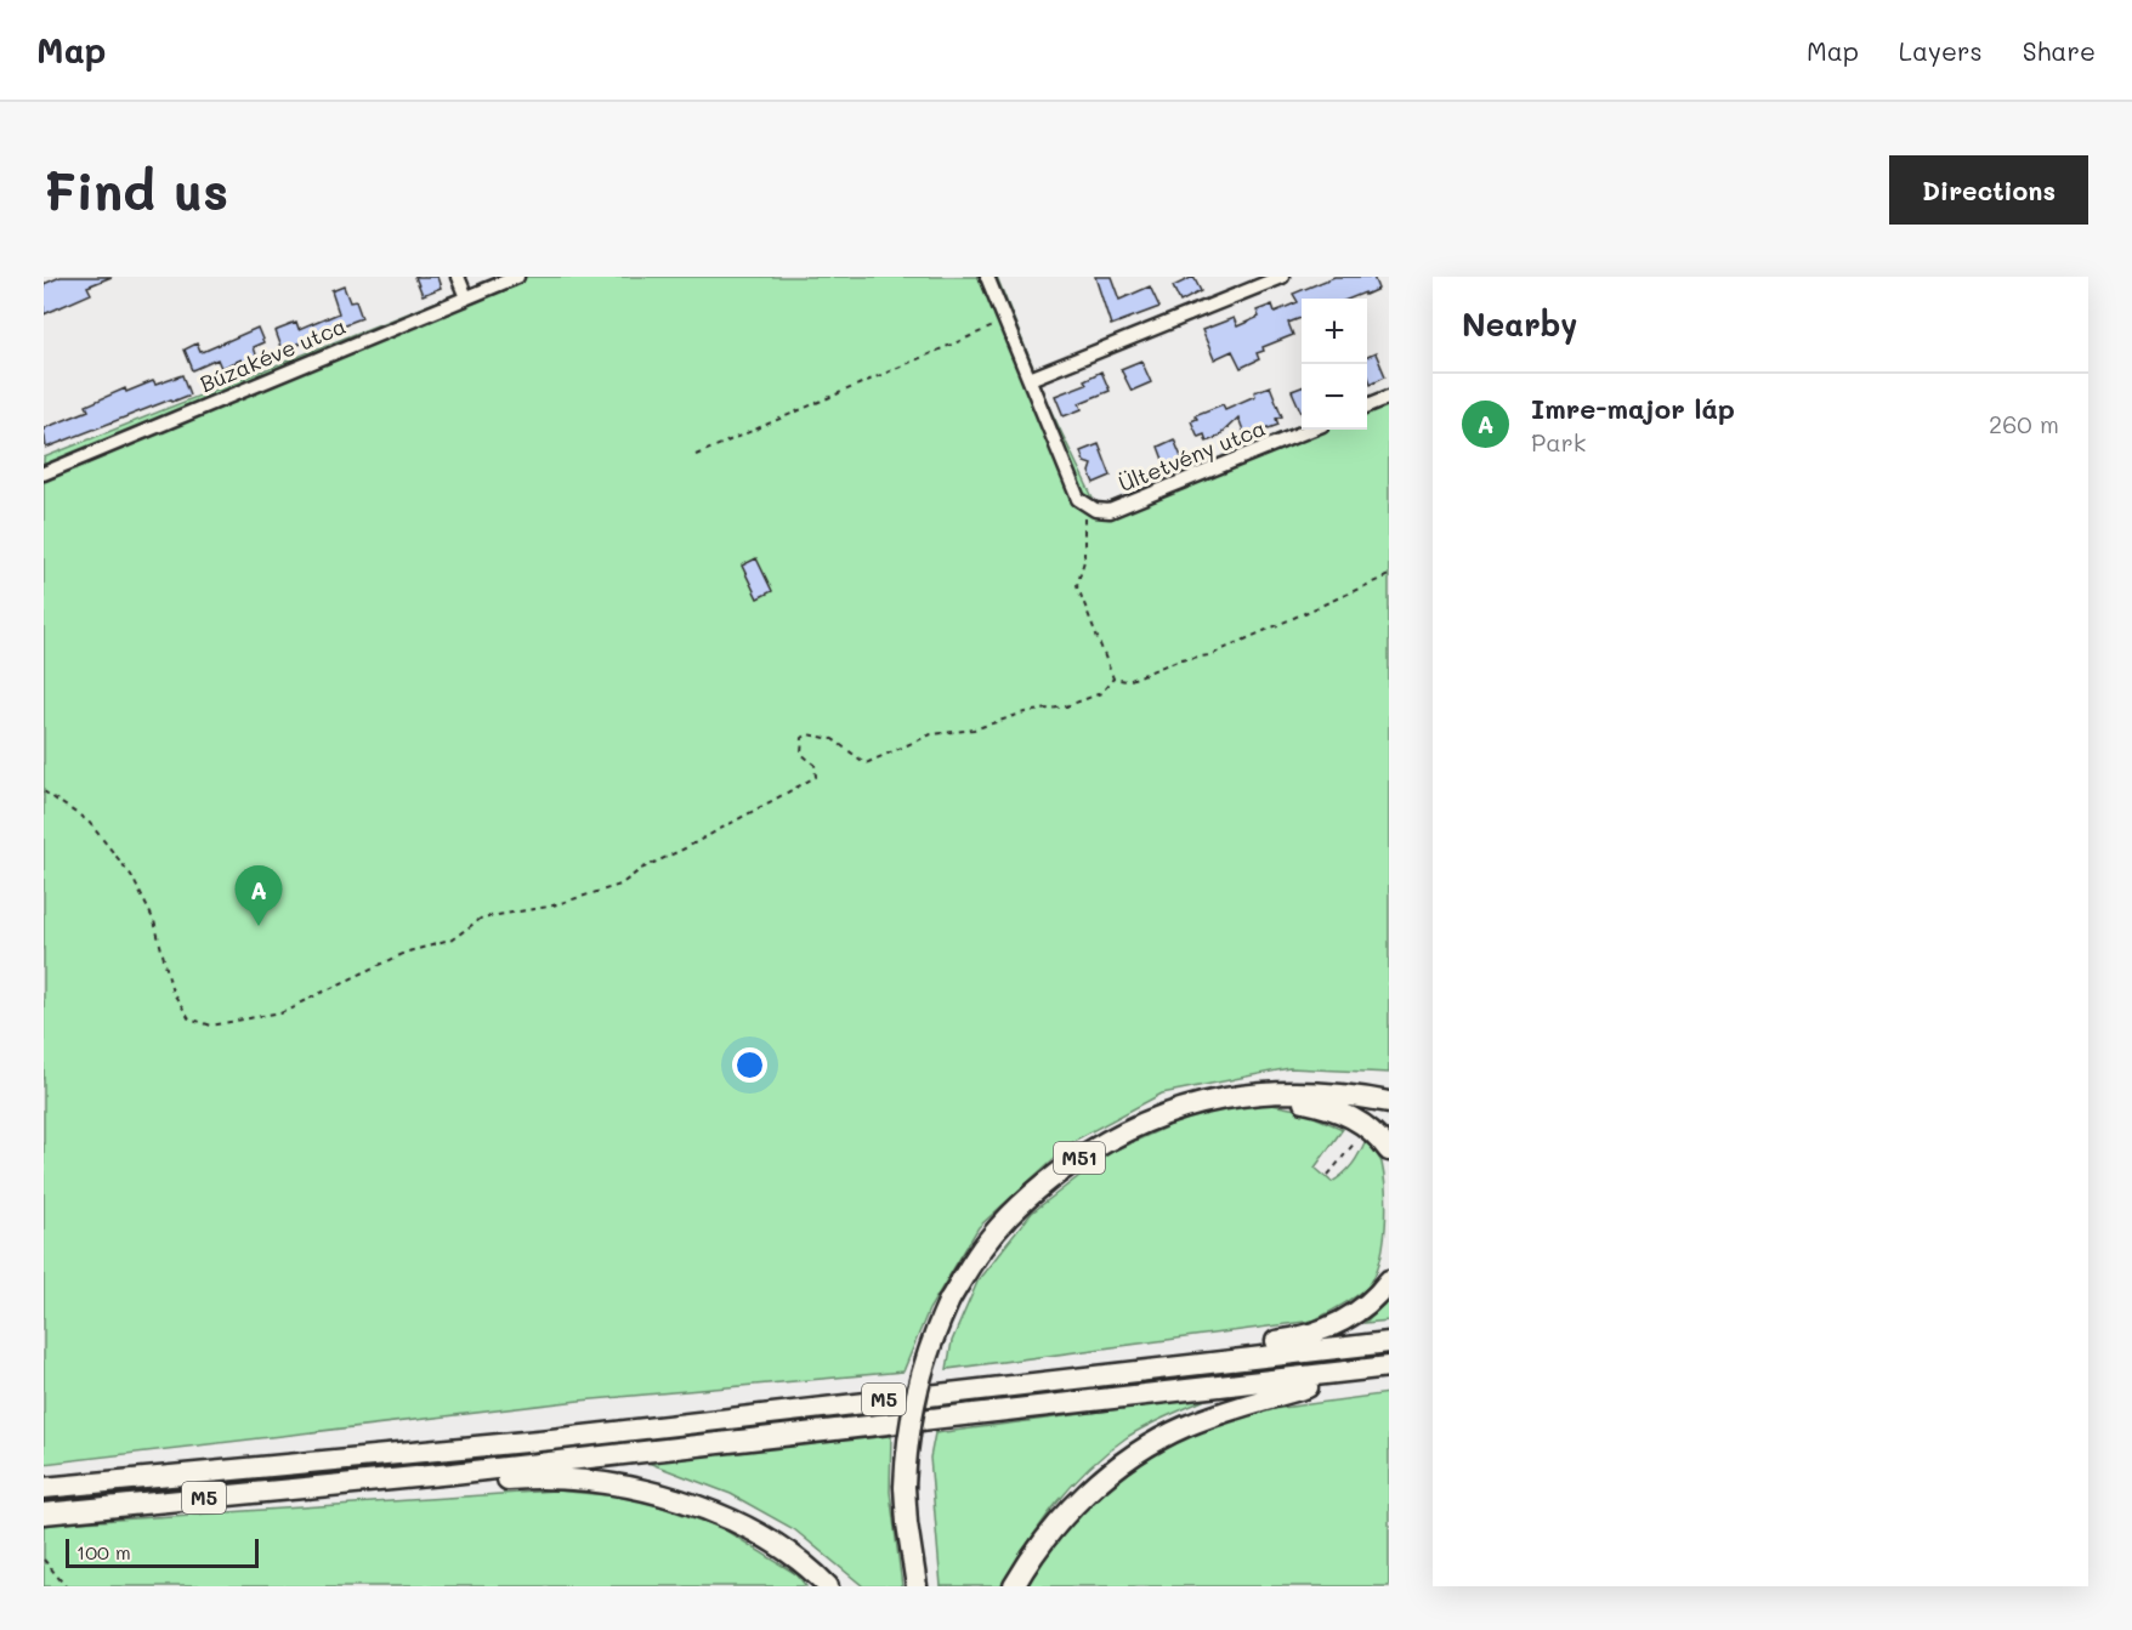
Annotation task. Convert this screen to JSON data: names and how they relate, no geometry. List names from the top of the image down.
{
  "streets": {
    "highway": ["M51", "M5"],
    "street": ["Búzakéve utca", "Ültetvény utca"]
  },
  "scale_bar": "100 m",
  "page": {
    "header": "Map",
    "nav": ["Map", "Layers", "Share"],
    "buttons": "Directions",
    "title": "Find us",
    "heading": "Nearby",
    "map_buttons": ["+", "−"],
    "list": [
      {
        "mark": "A",
        "name": "Imre-major láp",
        "note": "Park",
        "value": "260 m"
      }
    ],
    "pins": "A",
    "scale": "100 m"
  }
}
